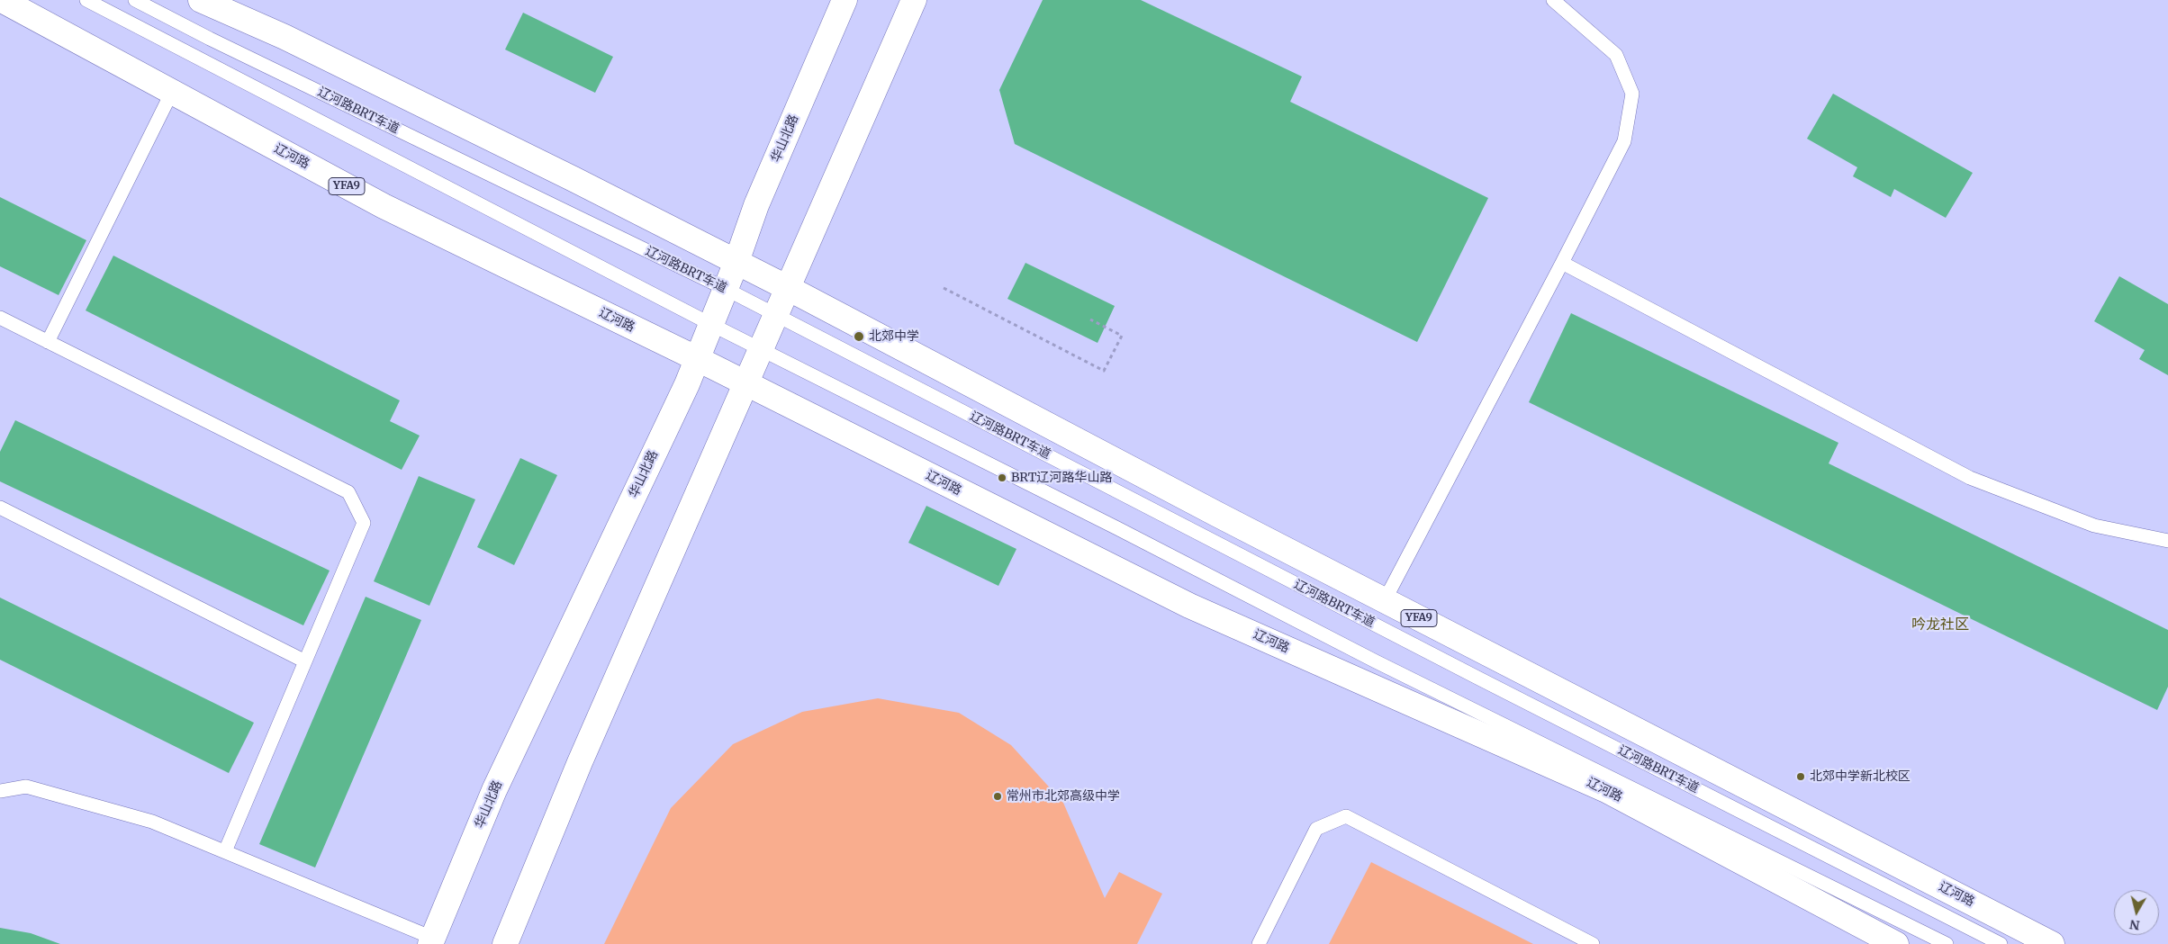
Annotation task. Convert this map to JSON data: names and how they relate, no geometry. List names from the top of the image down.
{
  "streets": {
    "main road": ["华山北路", "辽河路", "YFA9"],
    "lane": ["辽河路BRT车道"]
  },
  "crossings": [
    ["辽河路BRT车道", "华山北路"],
    ["华山北路", "辽河路"]
  ],
  "districts": ["吟龙社区"],
  "places": [
    "北郊中学",
    "BRT辽河路华山路",
    "北郊中学新北校区",
    "常州市北郊高级中学"
  ],
  "north": "bottom"
}
